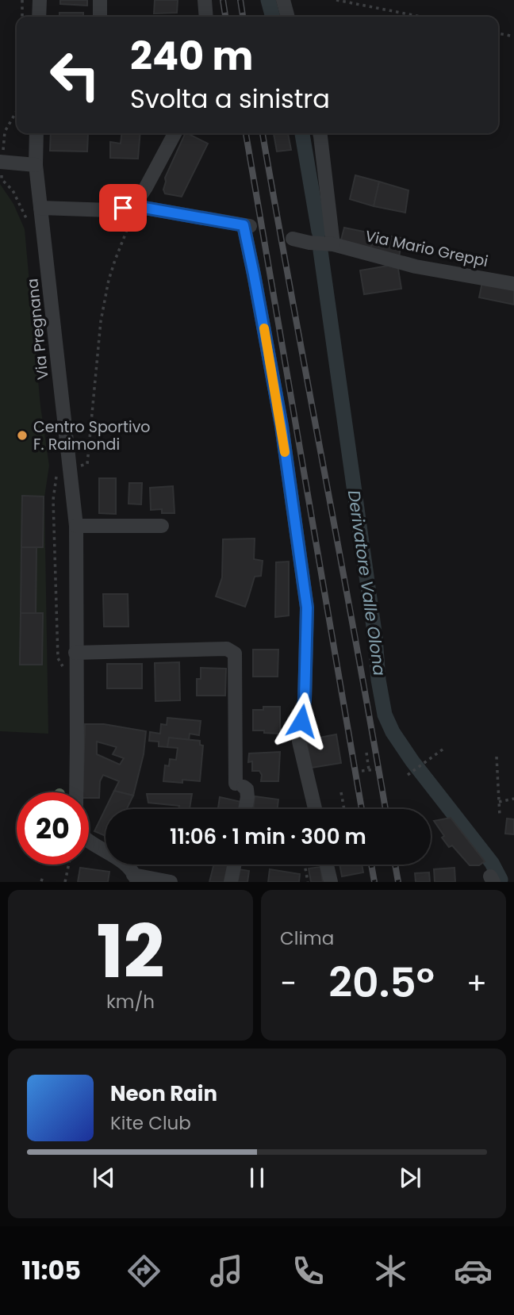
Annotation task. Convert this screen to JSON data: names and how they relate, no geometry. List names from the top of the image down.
{
  "streets": {
    "street": ["Via Mario Greppi", "Via Pregnana"]
  },
  "water": ["Derivatore Valle Olona"],
  "places": ["Centro Sportivo F. Raimondi"],
  "page": {
    "turn": ["240 m", "Svolta a sinistra"],
    "limit": "20",
    "trip": "11:06 · 1 min · 300 m",
    "tile": [
      ["12", "km/h"],
      "Clima"
    ],
    "heat": ["−", "20.5°", "+"],
    "song": ["Neon Rain", "Kite Club"],
    "tabs": "11:05"
  }
}
